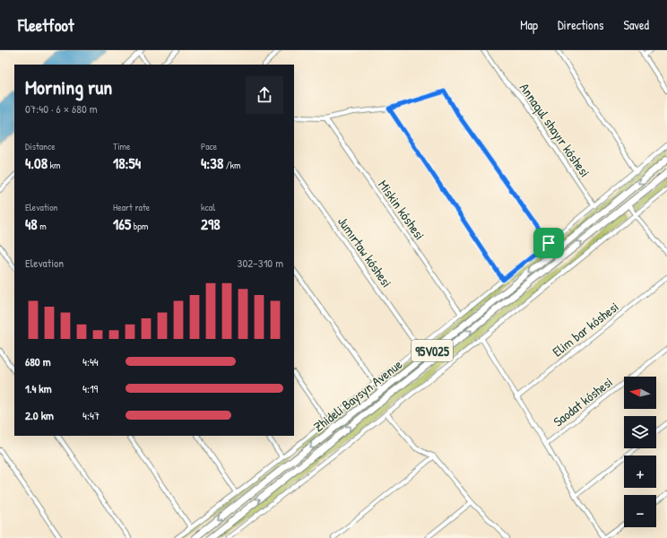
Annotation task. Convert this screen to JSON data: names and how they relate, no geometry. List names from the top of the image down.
{
  "streets": {
    "main road": ["95V025", "Zhideli Baysyn Avenue"],
    "street": [
      "Annaqul shayır kóshesi",
      "Miskin kóshesi",
      "Jumırtaw kóshesi",
      "Elim bar kóshesi",
      "Saodat kóshesi"
    ]
  },
  "north": "left",
  "page": {
    "header": "Fleetfoot",
    "nav": ["Map", "Directions", "Saved"],
    "heading": ["Morning run", "07:40 · 6 × 680 m"],
    "stats": [
      ["Distance", "4.08 km"],
      ["Time", "18:54"],
      ["Pace", "4:38 /km"],
      ["Elevation", "48 m"],
      ["Heart rate", "165 bpm"],
      ["kcal", "298"]
    ],
    "chart": ["Elevation", "302–310 m"],
    "list": [
      {
        "name": "680 m",
        "note": "4:44"
      },
      {
        "name": "1.4 km",
        "note": "4:19"
      },
      {
        "name": "2.0 km",
        "note": "4:47"
      }
    ],
    "map_buttons": ["+", "−"]
  }
}
